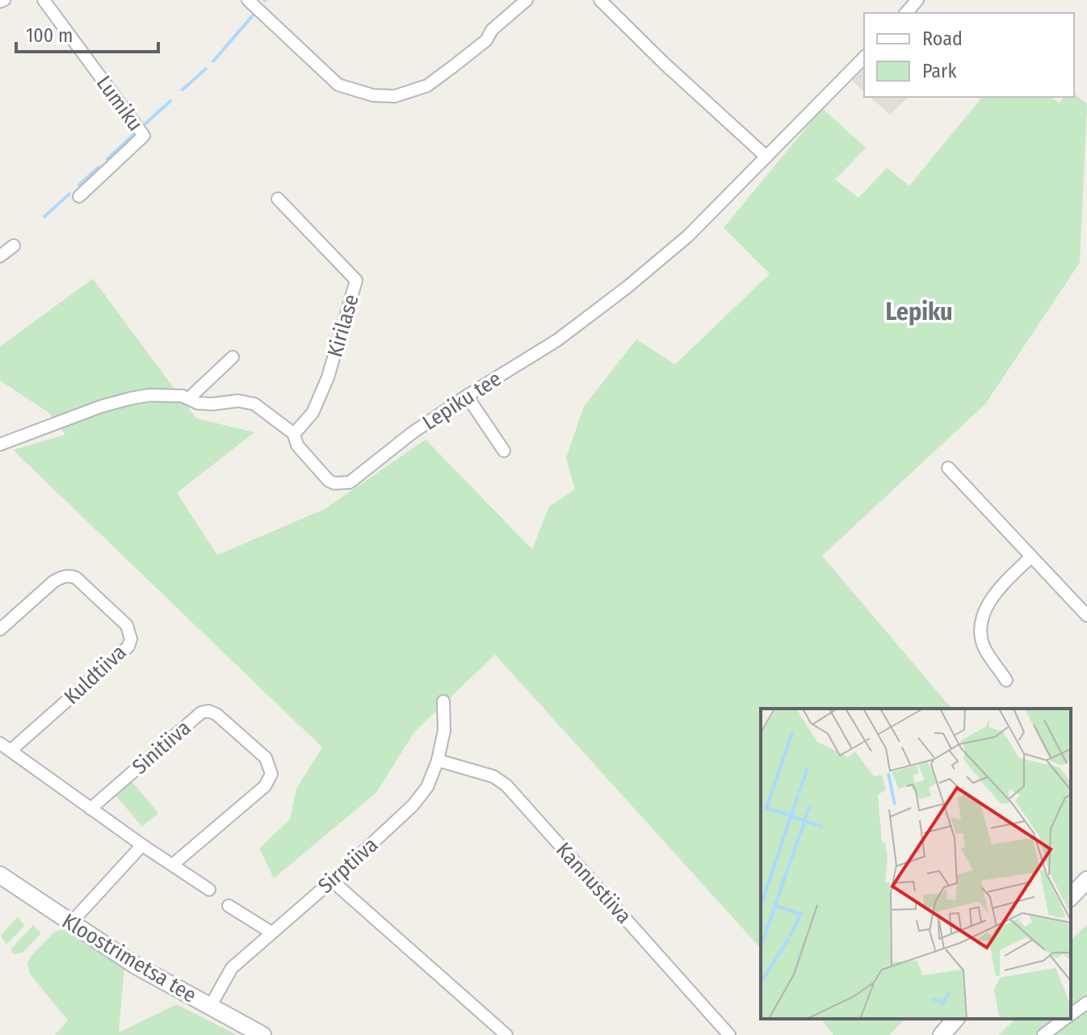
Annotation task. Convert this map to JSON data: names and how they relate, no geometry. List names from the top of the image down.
{
  "streets": {
    "main road": ["Kloostrimetsa tee"],
    "street": [
      "Lumiku",
      "Kirilase",
      "Lepiku tee",
      "Kuldtiiva",
      "Sinitiiva",
      "Sirptiiva",
      "Kannustiiva"
    ]
  },
  "crossings": [
    ["Kirilase", "Lepiku tee"],
    ["Sirptiiva", "Kannustiiva"],
    ["Sirptiiva", "Kloostrimetsa tee"]
  ],
  "districts": ["Lepiku"],
  "legend": ["Road", "Park"],
  "scale_bar": "100 m"
}
